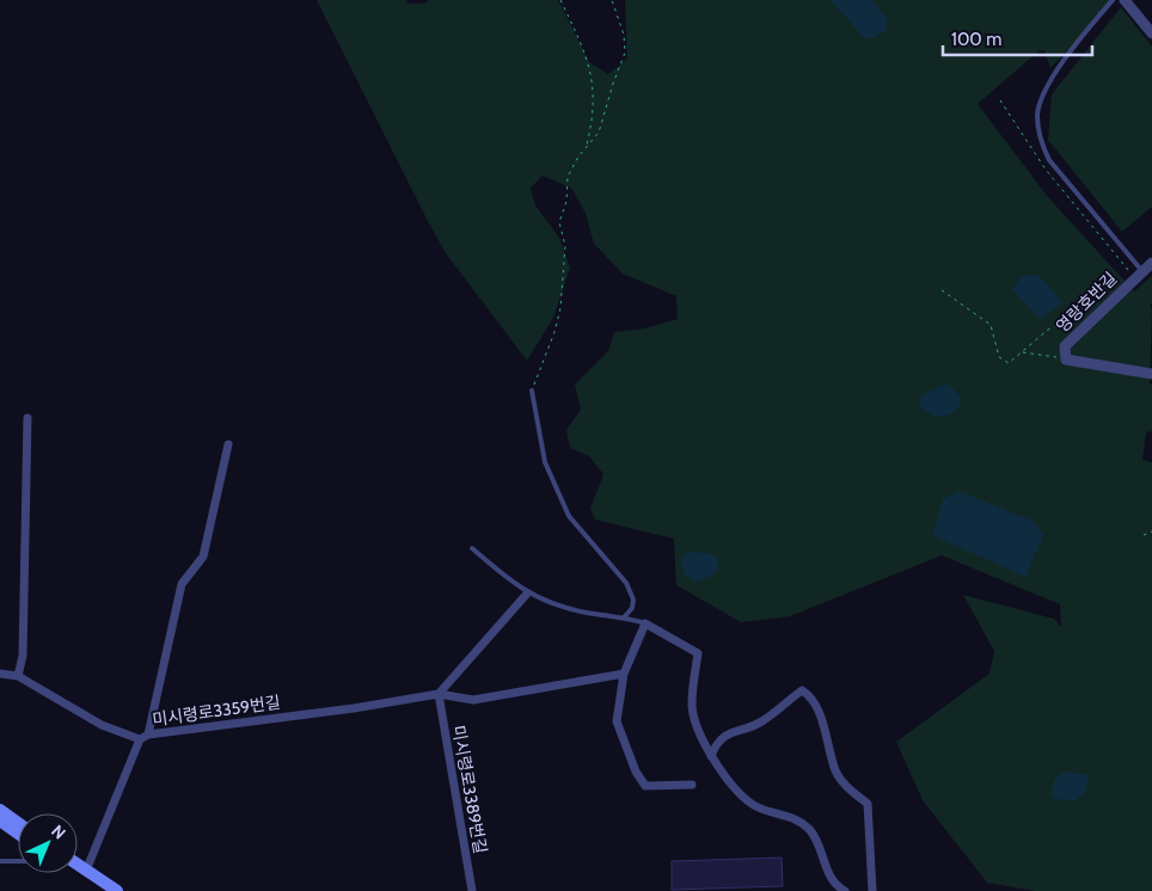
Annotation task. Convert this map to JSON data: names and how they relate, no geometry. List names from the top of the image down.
{
  "streets": {
    "street": ["영랑호반길", "미시령로3359번길", "미시령로3389번길"]
  },
  "crossings": [
    ["미시령로3359번길", "미시령로3389번길"]
  ],
  "scale_bar": "100 m",
  "north": "top right"
}
